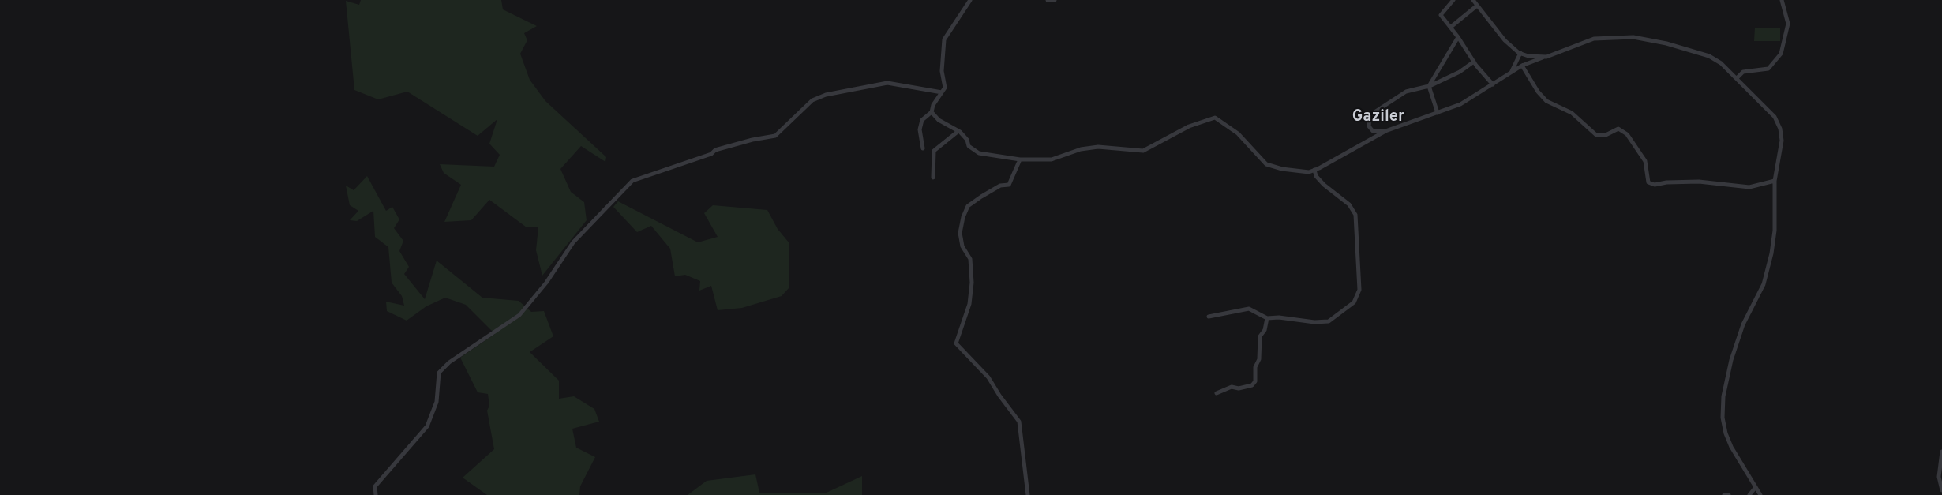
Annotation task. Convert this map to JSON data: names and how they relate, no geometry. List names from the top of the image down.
{
  "districts": ["Gaziler"]
}
